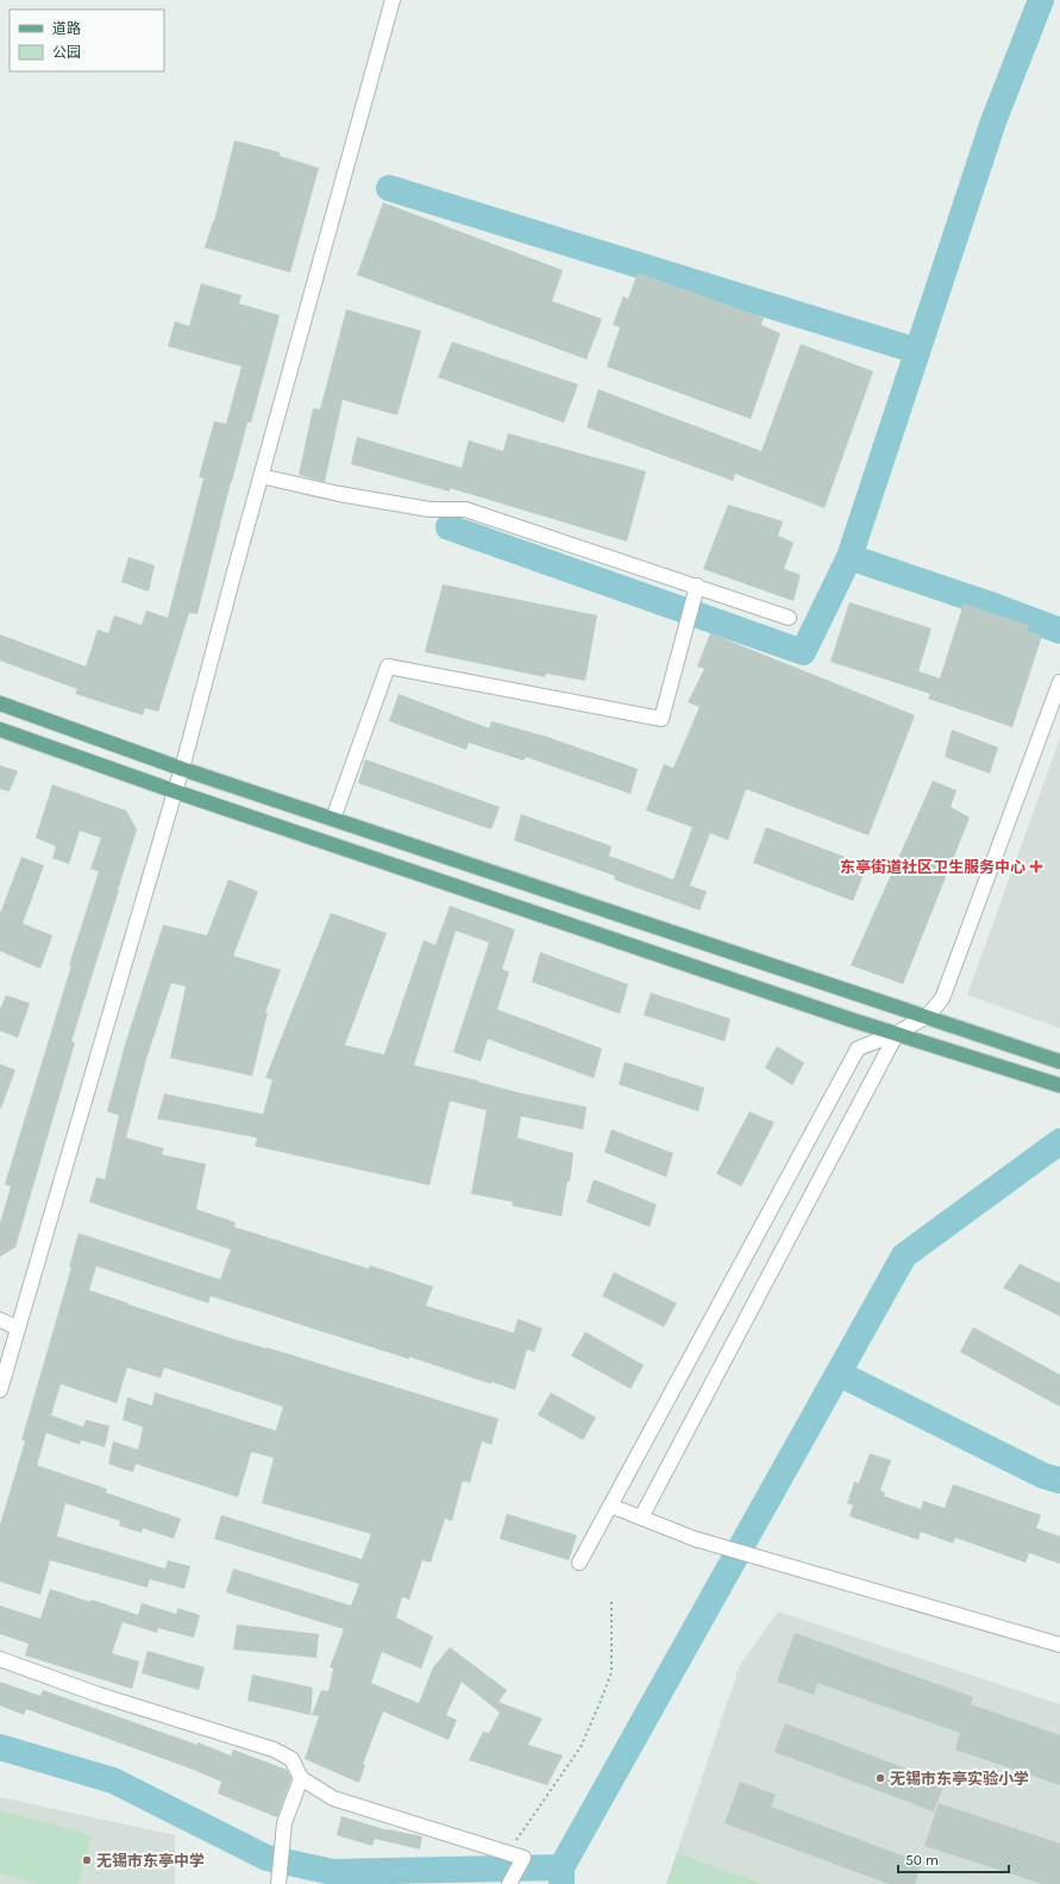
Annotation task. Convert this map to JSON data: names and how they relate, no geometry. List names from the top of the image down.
{
  "places": {
    "health": ["东亭街道社区卫生服务中心"],
    "other": ["无锡市东亭实验小学", "无锡市东亭中学"]
  },
  "legend": ["道路", "公园"],
  "scale_bar": "50 m"
}
